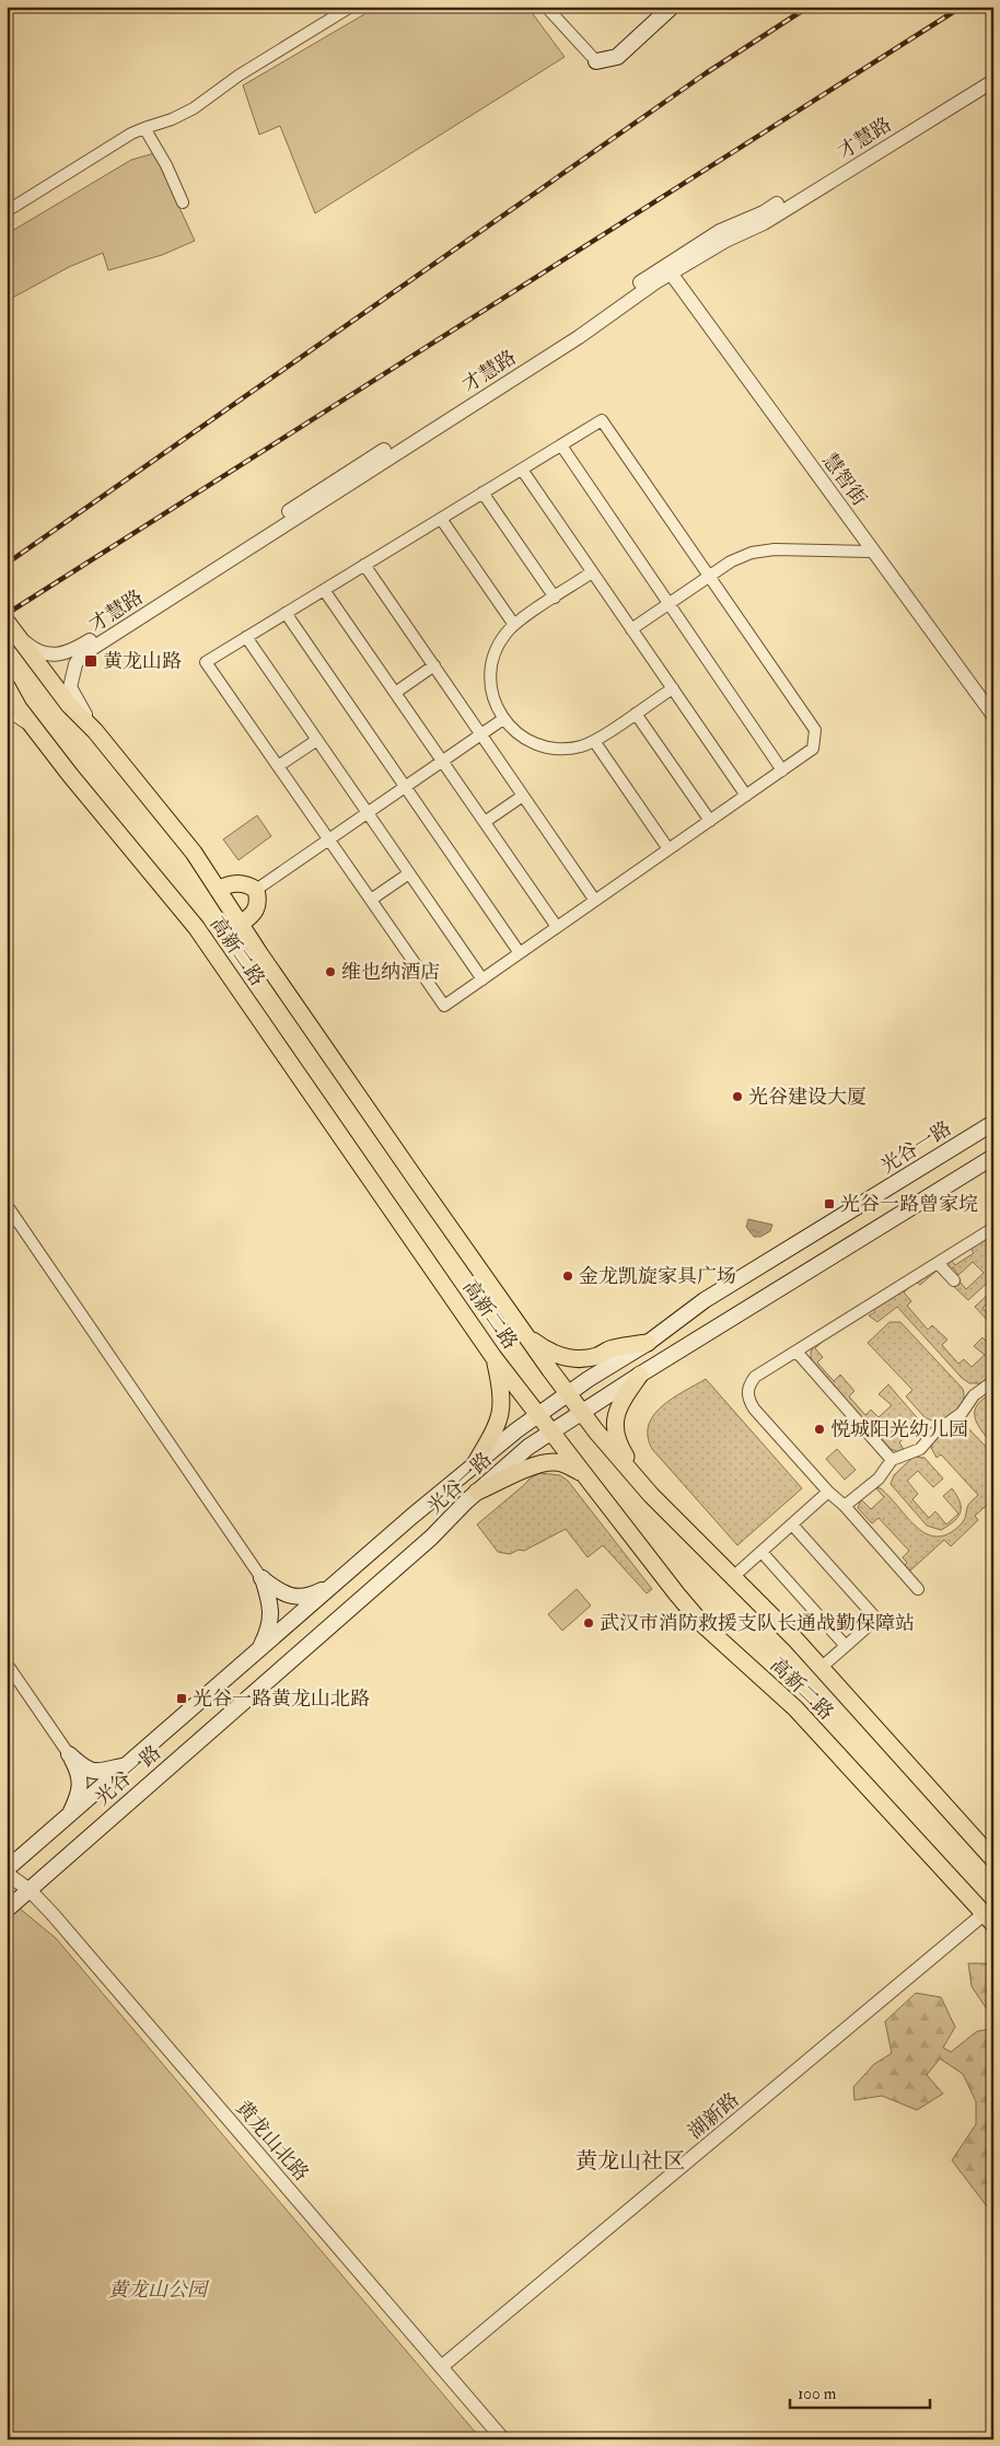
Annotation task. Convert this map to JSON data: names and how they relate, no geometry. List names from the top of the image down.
{
  "streets": {
    "main road": ["高新二路", "光谷一路"],
    "street": [
      "才慧路",
      "慧智街",
      "湖新路",
      "黄龙山北路"
    ]
  },
  "crossings": [
    ["才慧路", "慧智街"],
    ["才慧路", "高新二路"],
    ["高新二路", "光谷一路"],
    ["高新二路", "湖新路"],
    ["光谷一路", "黄龙山北路"],
    ["湖新路", "黄龙山北路"]
  ],
  "districts": ["黄龙山社区"],
  "parks": ["黄龙山公园"],
  "places": {
    "transit": ["黄龙山路", "光谷一路曾家垸", "光谷一路黄龙山北路"],
    "other": [
      "维也纳酒店",
      "光谷建设大厦",
      "金龙凯旋家具广场",
      "悦城阳光幼儿园",
      "武汉市消防救援支队长通战勤保障站"
    ]
  },
  "scale_bar": "100 m"
}
